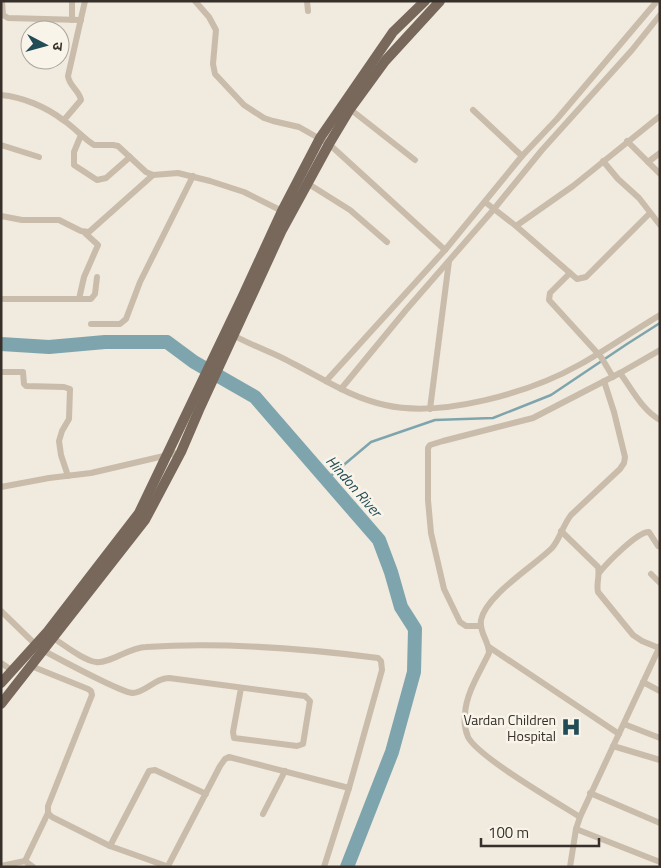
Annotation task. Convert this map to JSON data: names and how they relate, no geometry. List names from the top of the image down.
{
  "water": ["Hindon River"],
  "places": {
    "hospital": ["Vardan Children Hospital"]
  },
  "scale_bar": "100 m",
  "north": "right"
}
